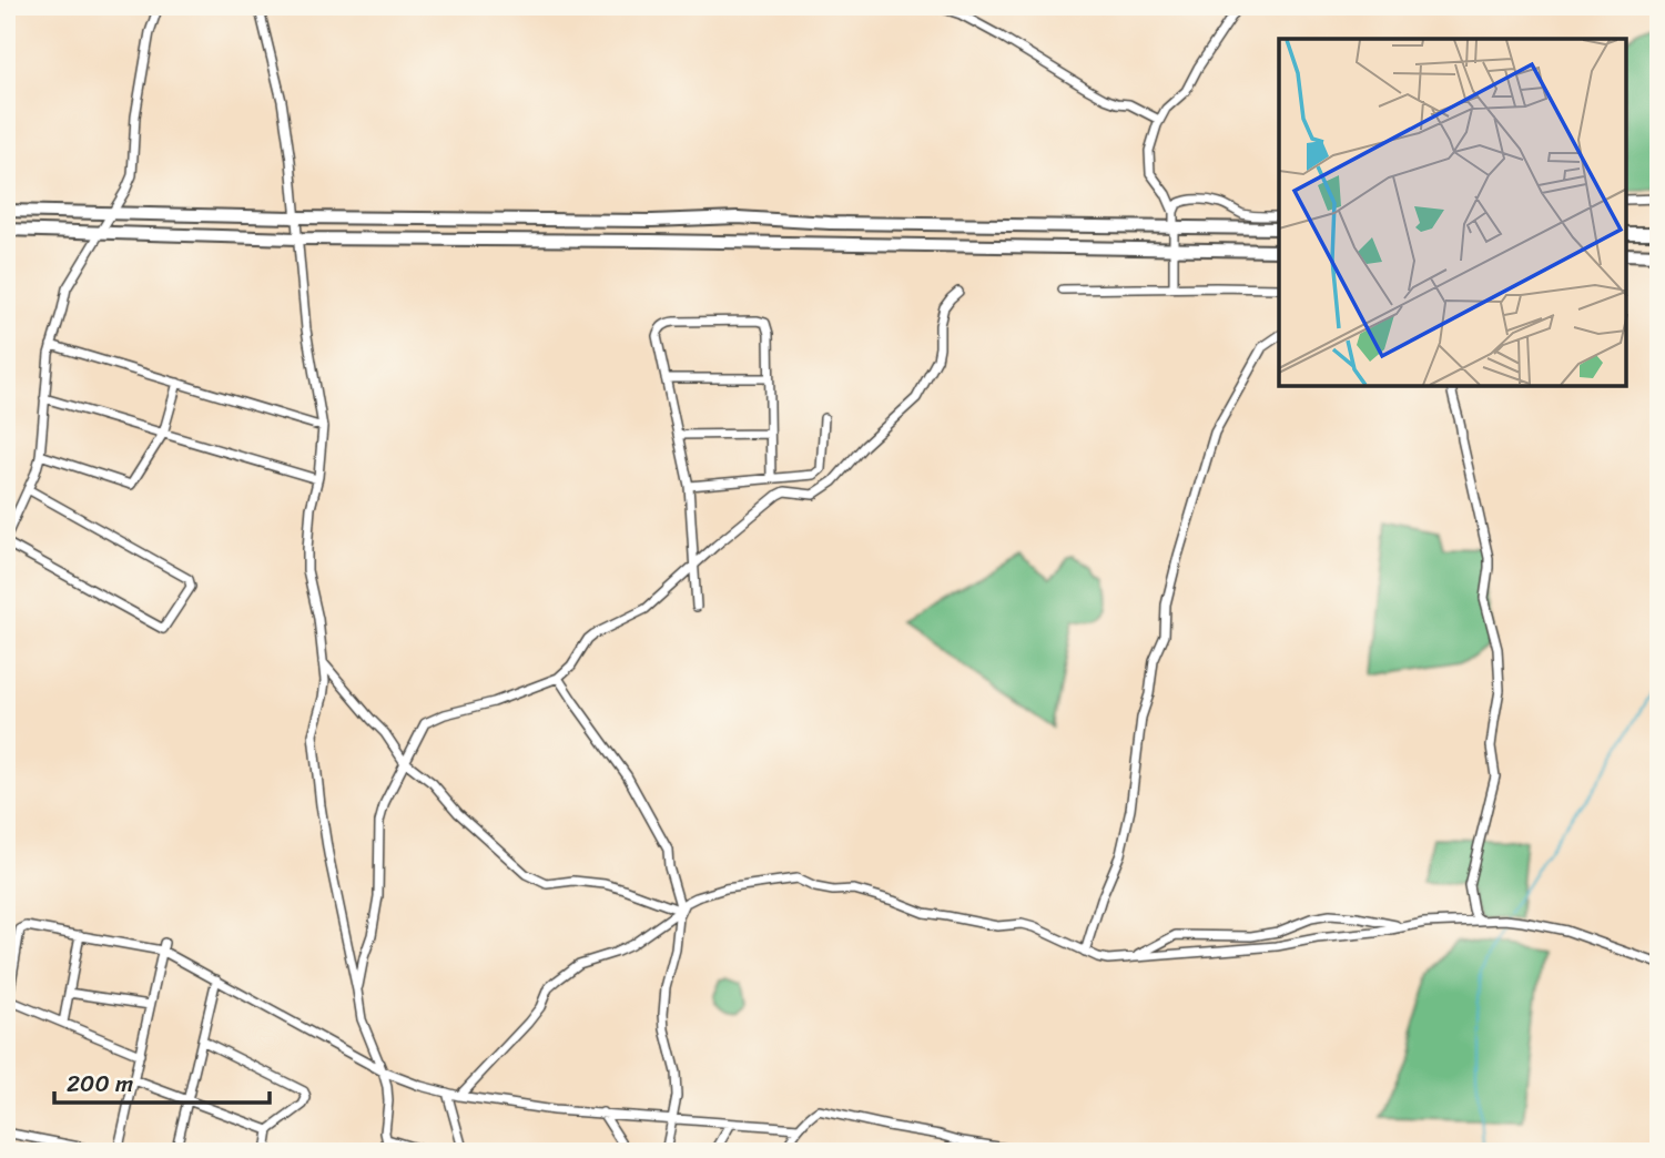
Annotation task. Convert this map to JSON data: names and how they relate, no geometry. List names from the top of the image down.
{
  "scale_bar": "200 m"
}
